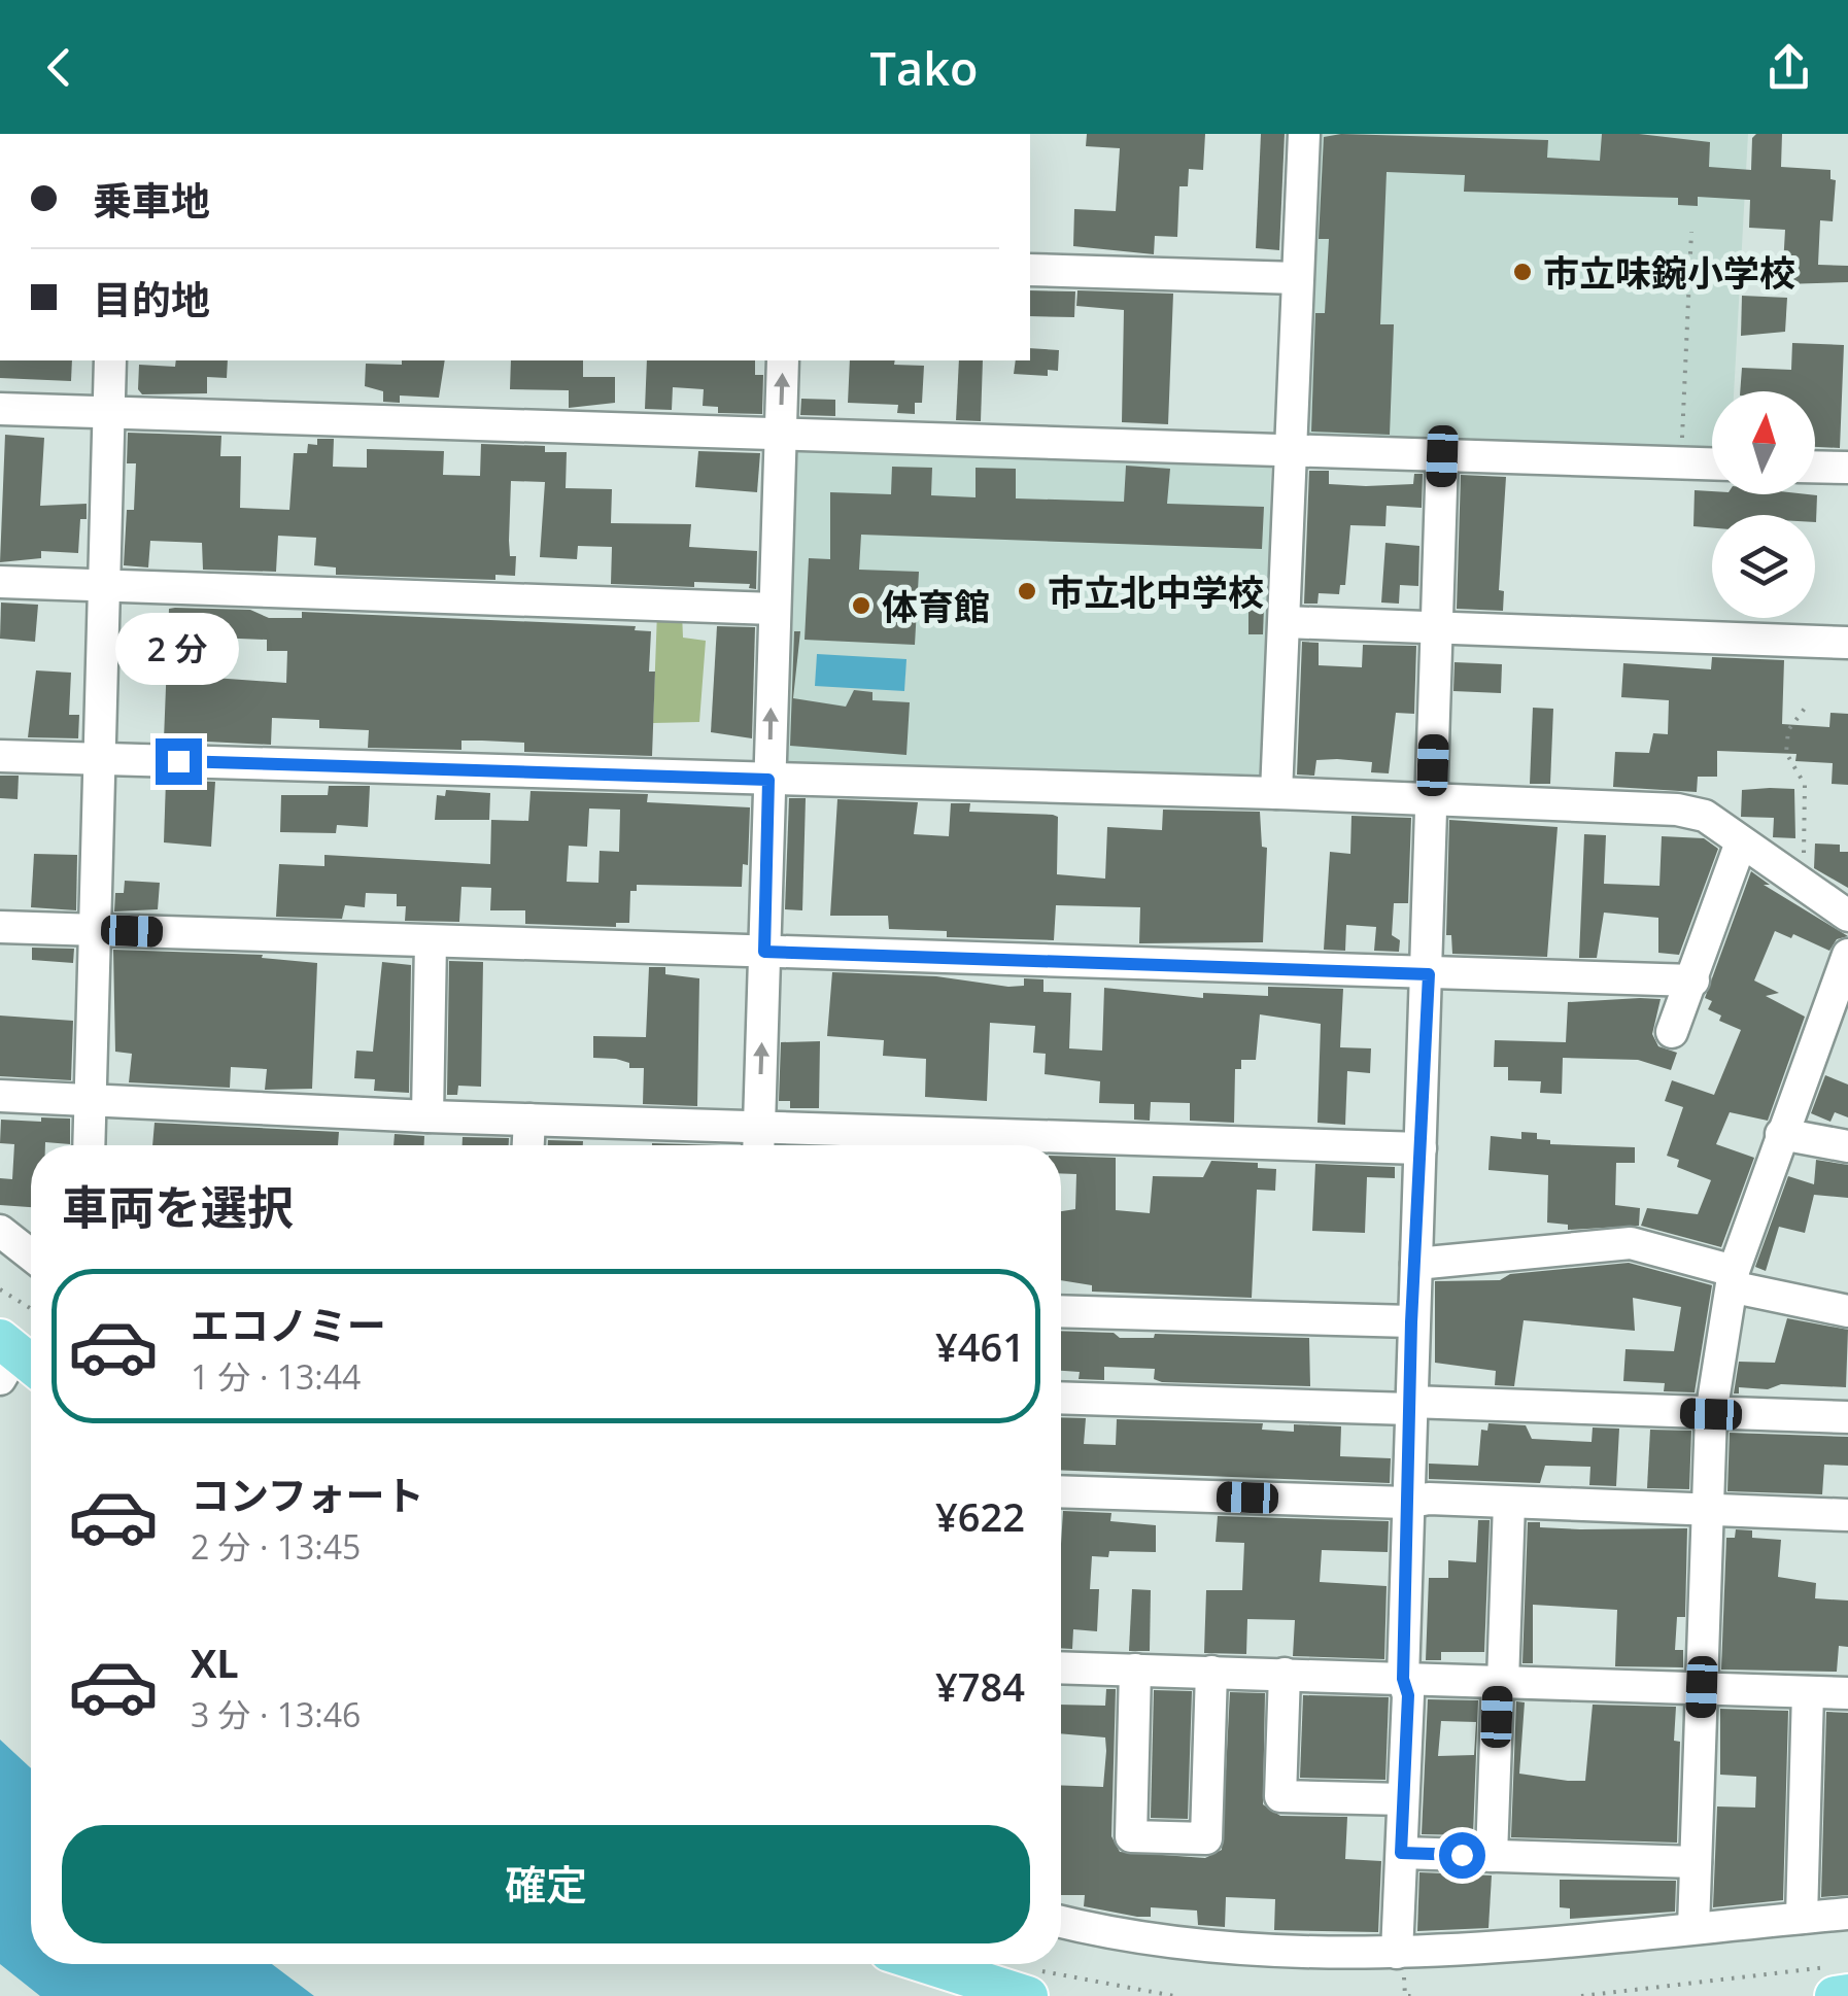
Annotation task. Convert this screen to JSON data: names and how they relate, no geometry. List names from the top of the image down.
{
  "places": ["市立味鋺小学校", "市立北中学校", "体育館"],
  "north": "top",
  "page": {
    "header": "Tako",
    "banner": ["乗車地", "目的地"],
    "bubble": "2 分",
    "heading": "車両を選択",
    "list": [
      {
        "name": "エコノミー",
        "note": "1 分 · 13:44",
        "value": "¥461"
      },
      {
        "name": "コンフォート",
        "note": "2 分 · 13:45",
        "value": "¥622"
      },
      {
        "name": "XL",
        "note": "3 分 · 13:46",
        "value": "¥784"
      }
    ],
    "buttons": "確定"
  }
}
